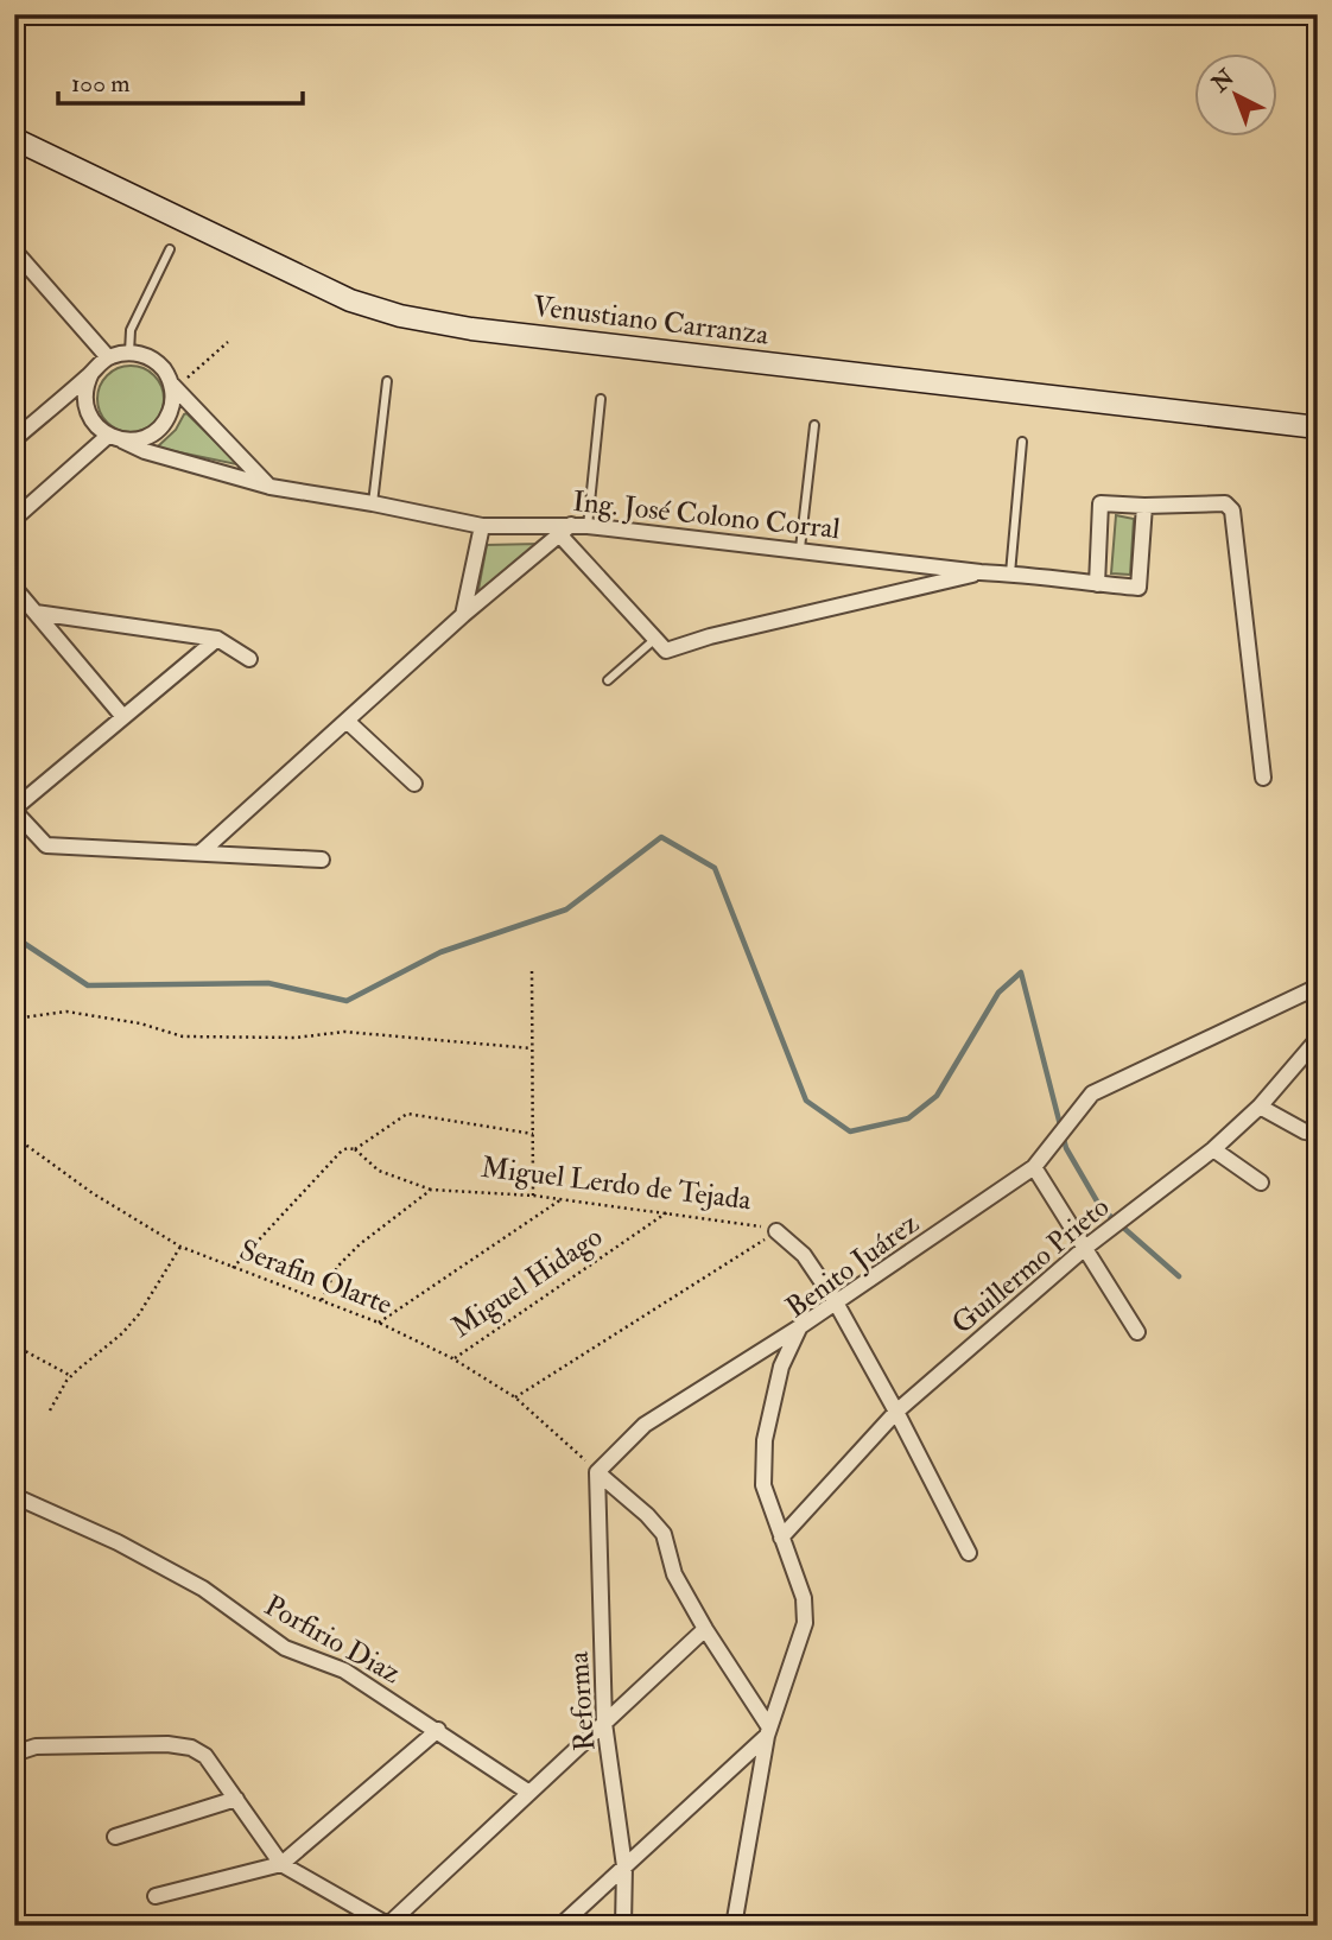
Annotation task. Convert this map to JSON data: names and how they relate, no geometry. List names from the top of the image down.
{
  "streets": {
    "main road": ["Venustiano Carranza"],
    "street": [
      "Ing. José Colono Corral",
      "Miguel Lerdo de Tejada",
      "Benito Juárez",
      "Guillermo Prieto",
      "Porfirio Diaz",
      "Reforma"
    ],
    "path": ["Serafin Olarte", "Miguel Hidago"]
  },
  "crossings": [
    ["Miguel Lerdo de Tejada", "Benito Juárez"],
    ["Miguel Lerdo de Tejada", "Guillermo Prieto"],
    ["Miguel Lerdo de Tejada", "Miguel Hidago"],
    ["Benito Juárez", "Guillermo Prieto"],
    ["Serafin Olarte", "Miguel Hidago"],
    ["Serafin Olarte", "Reforma"]
  ],
  "scale_bar": "100 m",
  "north": "top left"
}
